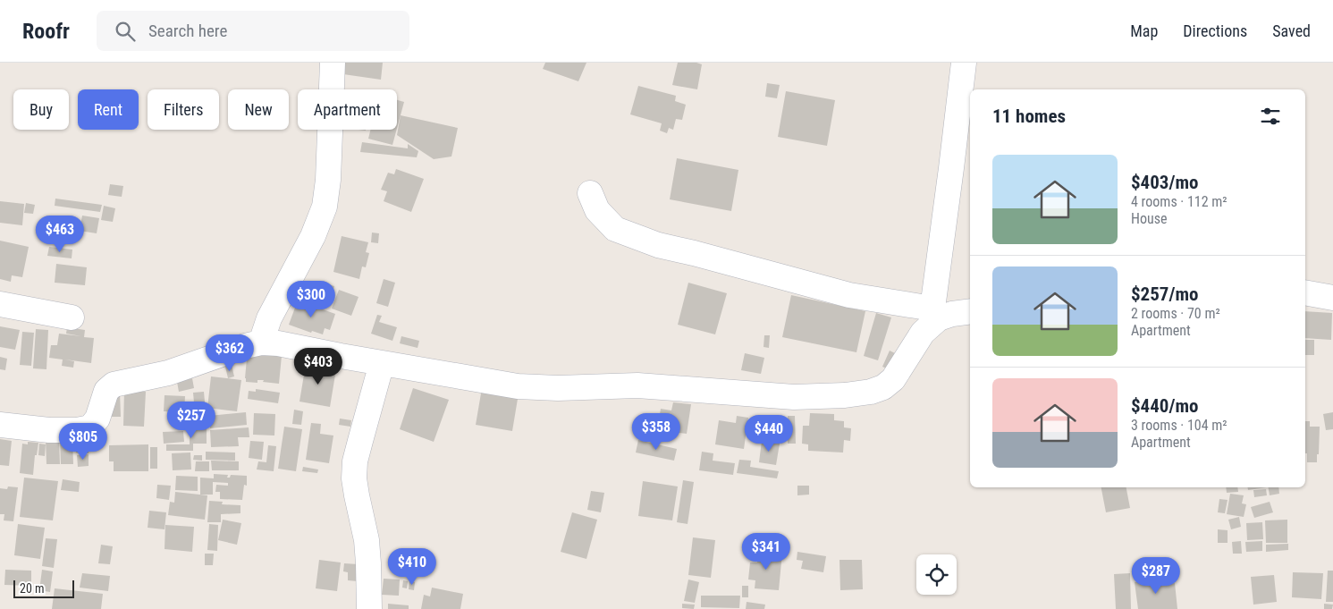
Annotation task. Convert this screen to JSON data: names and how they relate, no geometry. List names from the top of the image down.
{
  "scale_bar": "20 m",
  "page": {
    "header": "Roofr",
    "search": "Search here",
    "nav": ["Map", "Directions", "Saved"],
    "chip": [
      "Buy",
      "Rent",
      "Filters",
      "New",
      "Apartment"
    ],
    "heading": "11 homes",
    "list": [
      {
        "name": "$403/mo",
        "note": "4 rooms · 112 m² · House"
      },
      {
        "name": "$257/mo",
        "note": "2 rooms · 70 m² · Apartment"
      },
      {
        "name": "$440/mo",
        "note": "3 rooms · 104 m² · Apartment"
      }
    ],
    "price": [
      "$463",
      "$300",
      "$362",
      "$403",
      "$257",
      "$358",
      "$440",
      "$805",
      "$341",
      "$410",
      "$287"
    ],
    "scale": "20 m"
  }
}
